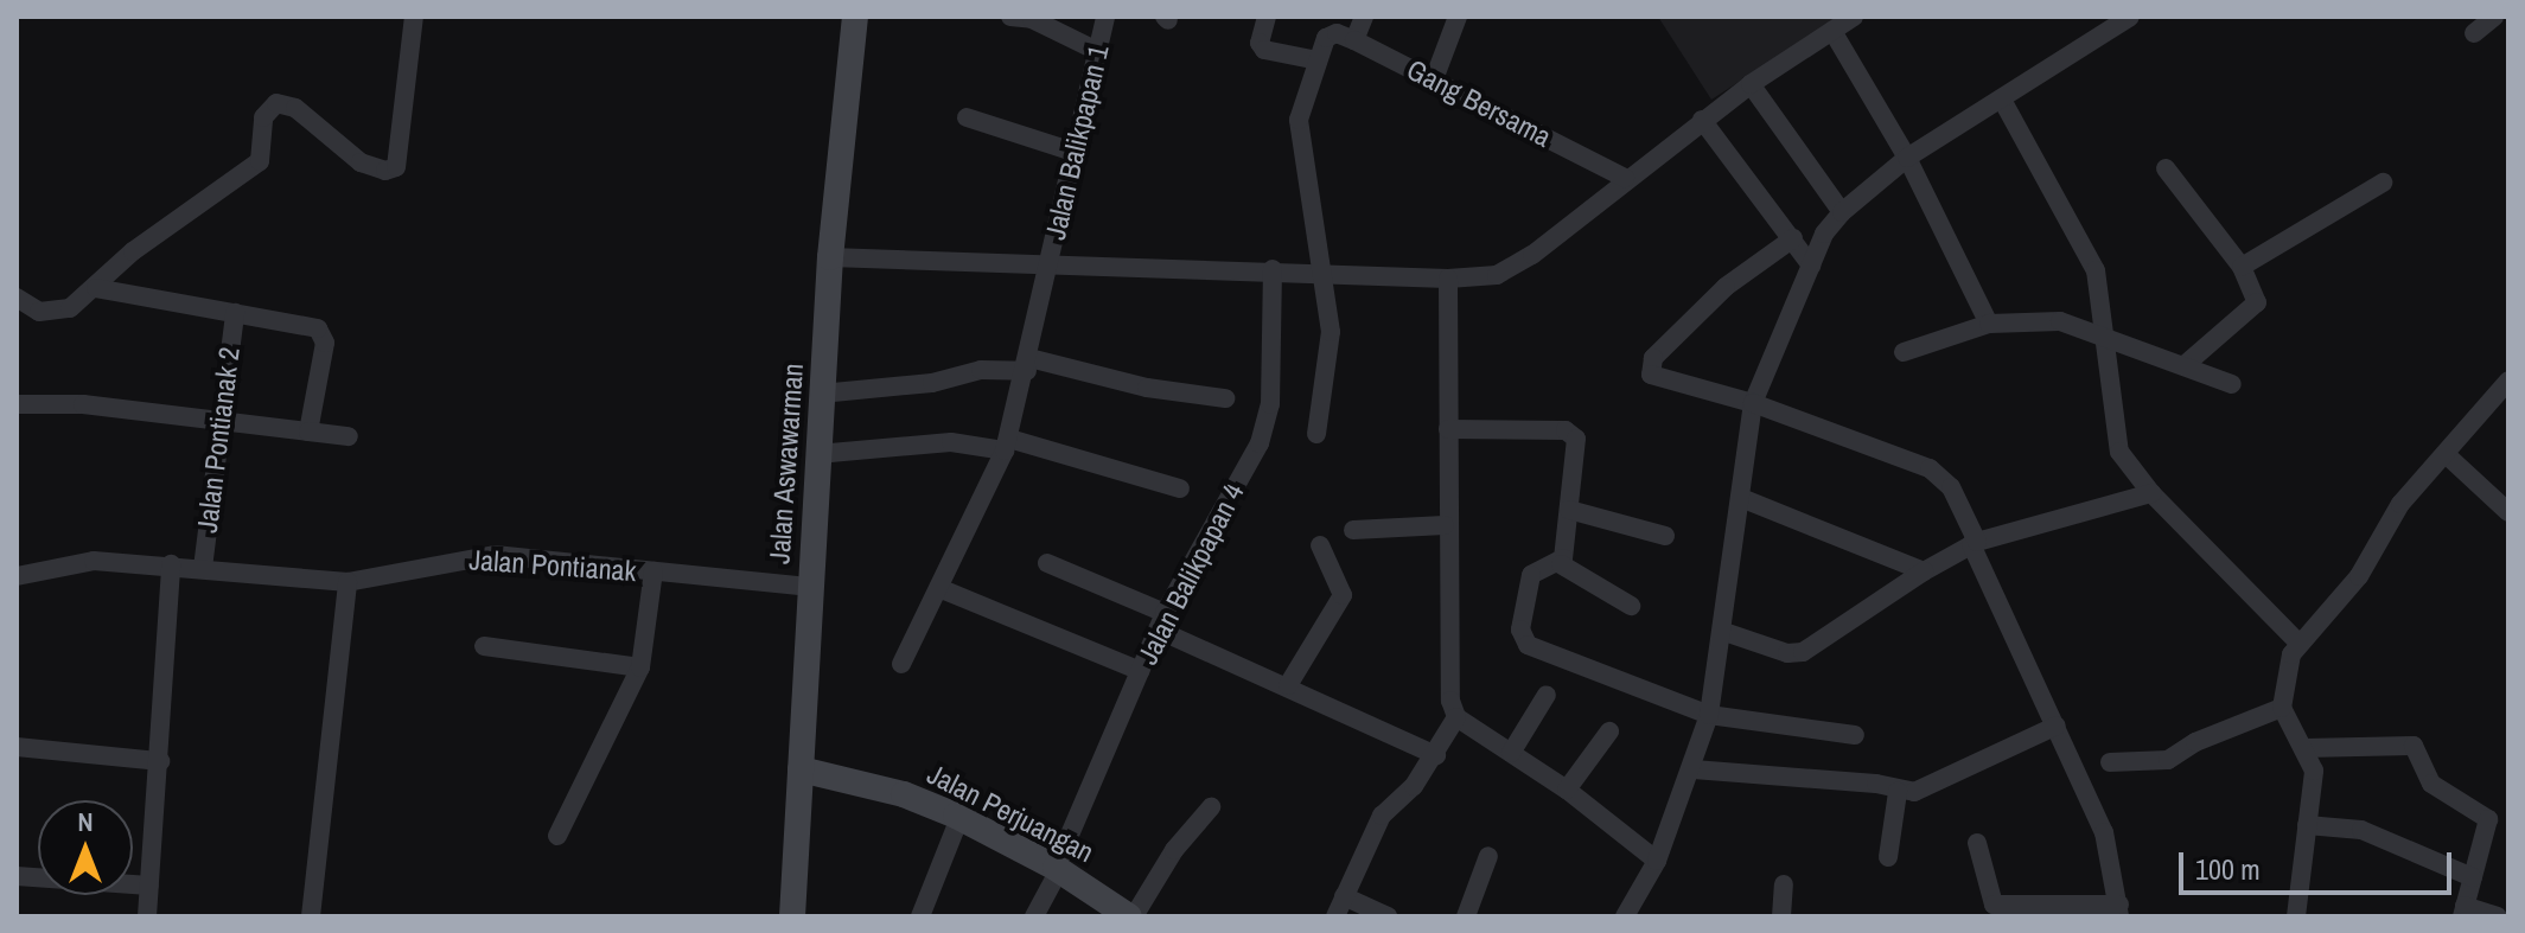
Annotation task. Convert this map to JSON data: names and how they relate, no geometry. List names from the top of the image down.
{
  "streets": {
    "street": [
      "Gang Bersama",
      "Jalan Balikpapan 1",
      "Jalan Pontianak 2",
      "Jalan Aswawarman",
      "Jalan Pontianak",
      "Jalan Balikpapan 4",
      "Jalan Perjuangan"
    ]
  },
  "crossings": [
    ["Jalan Pontianak 2", "Jalan Pontianak"],
    ["Jalan Aswawarman", "Jalan Pontianak"],
    ["Jalan Aswawarman", "Jalan Perjuangan"],
    ["Jalan Balikpapan 4", "Jalan Perjuangan"]
  ],
  "scale_bar": "100 m",
  "north": "top"
}
